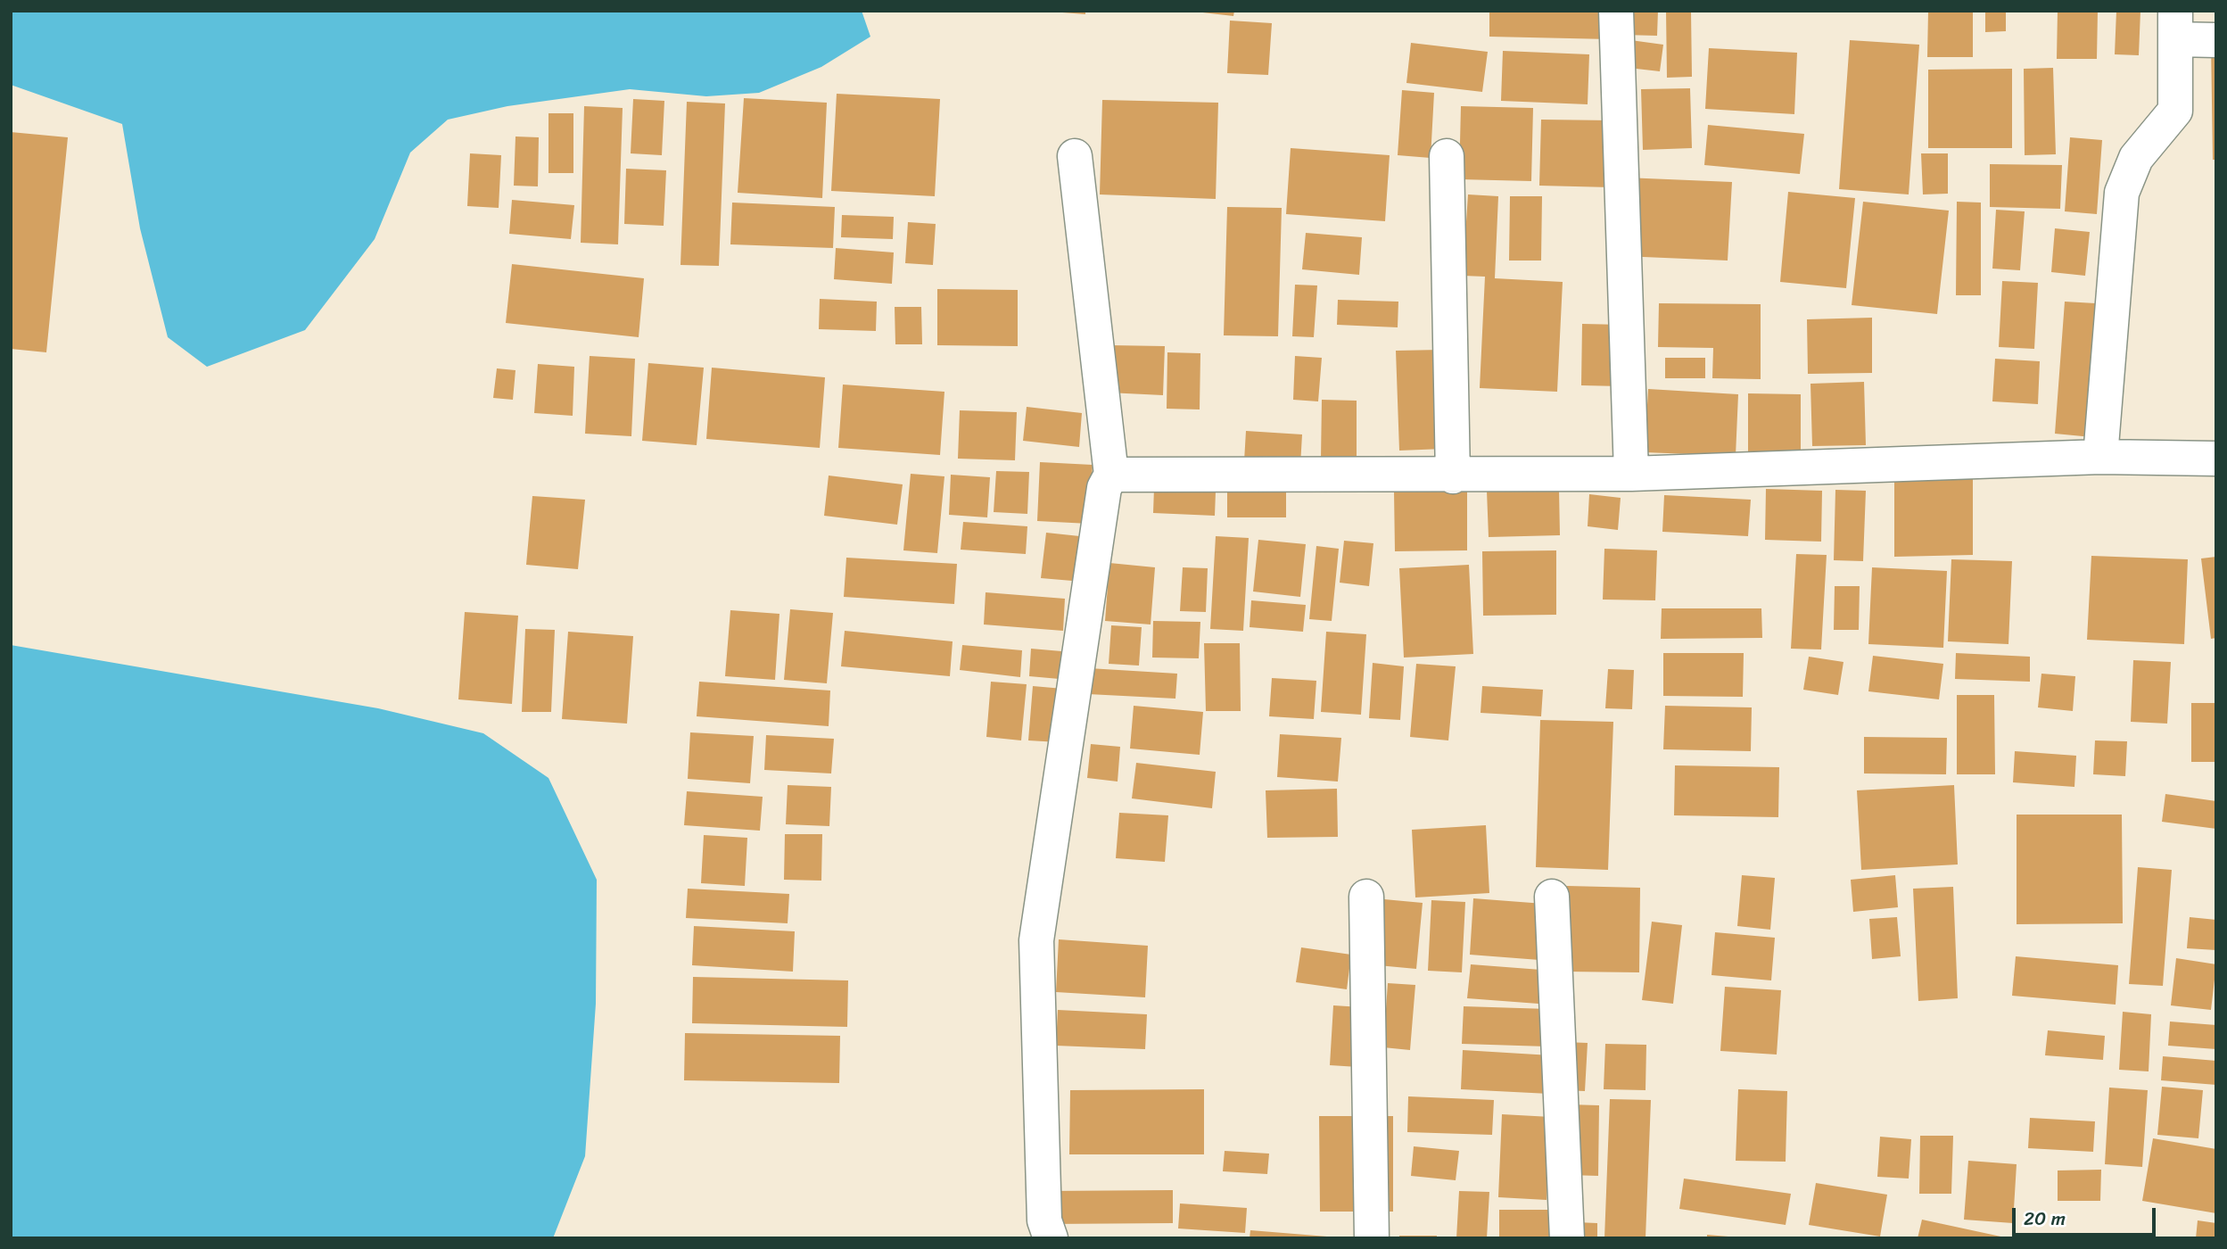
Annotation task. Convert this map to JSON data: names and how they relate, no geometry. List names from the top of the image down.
{
  "scale_bar": "20 m"
}
